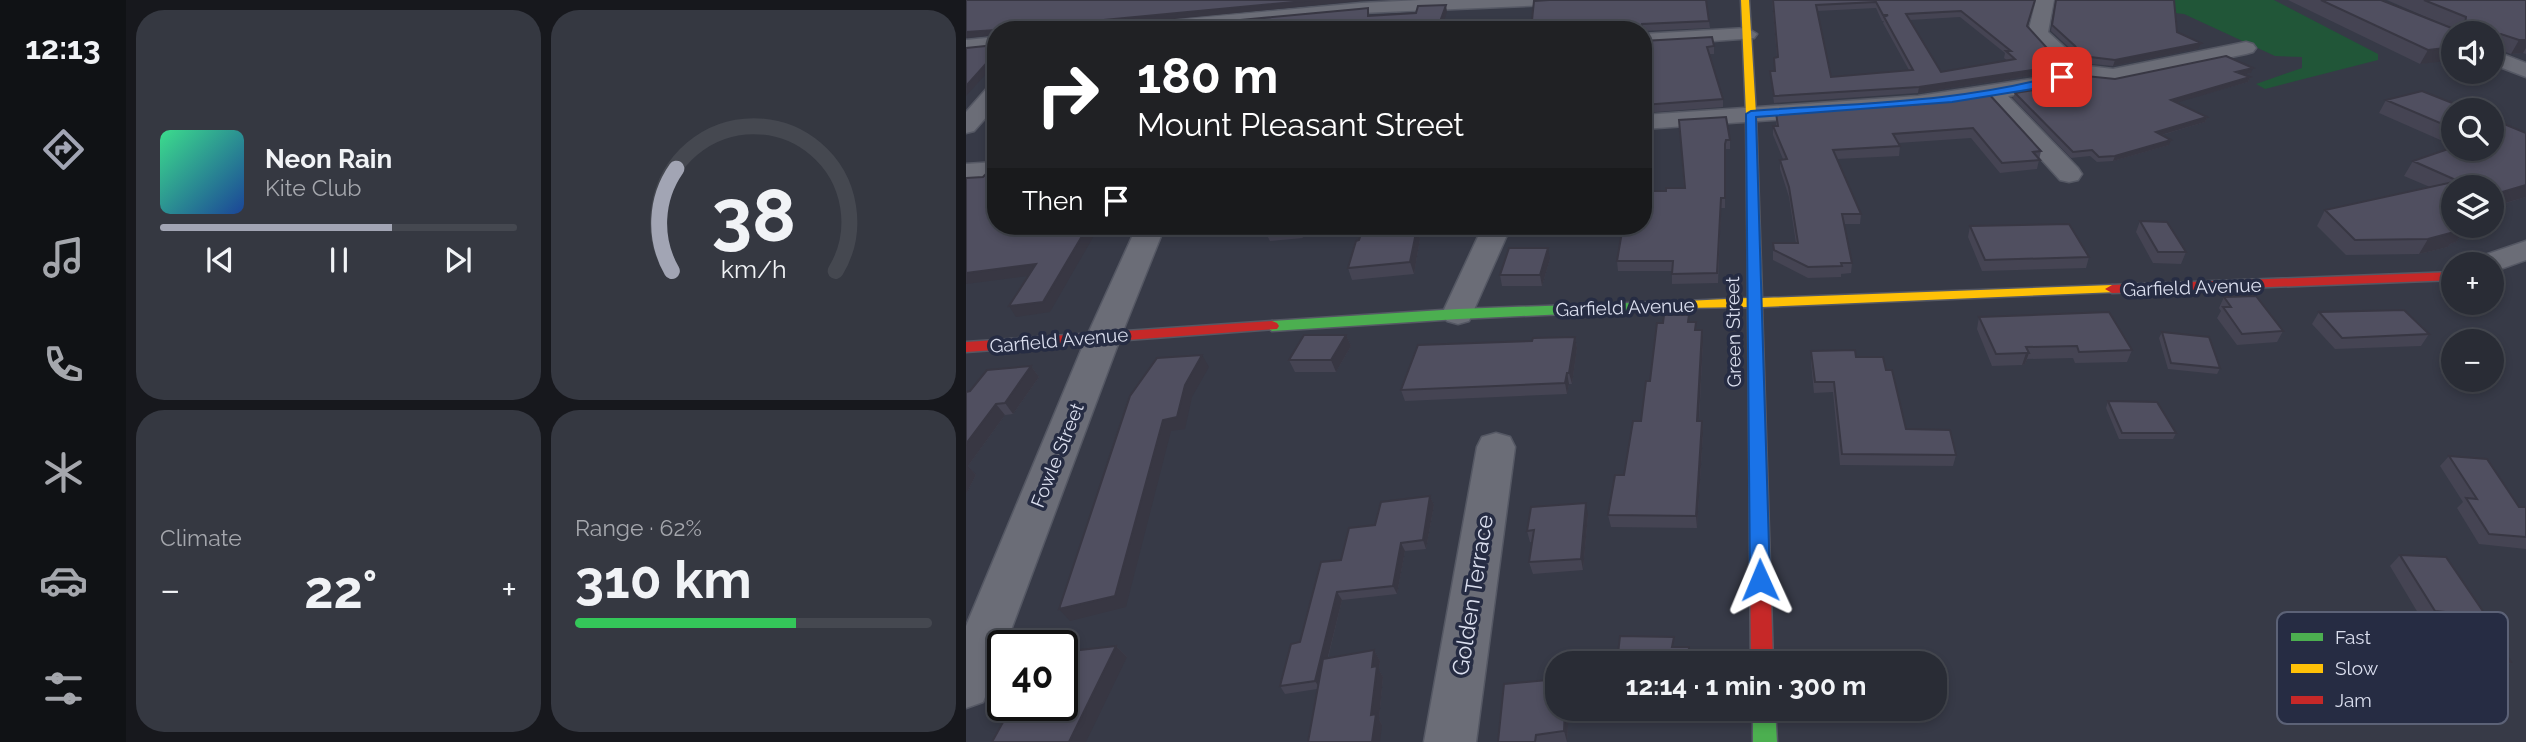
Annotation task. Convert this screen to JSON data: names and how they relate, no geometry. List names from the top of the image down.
{
  "streets": {
    "street": [
      "Garfield Avenue",
      "Green Street",
      "Fowle Street",
      "Golden Terrace"
    ]
  },
  "crossings": [
    ["Garfield Avenue", "Green Street"],
    ["Garfield Avenue", "Fowle Street"]
  ],
  "legend": ["Fast", "Slow", "Jam"],
  "page": {
    "tabs": "12:13",
    "map_buttons": ["+", "−"],
    "turn": ["180 m", "Mount Pleasant Street"],
    "song": ["Neon Rain", "Kite Club"],
    "then": "Then",
    "tile": [
      "Climate",
      ["Range · 62%", "310 km"]
    ],
    "heat": ["−", "22°", "+"],
    "limit": "40",
    "trip": "12:14 · 1 min · 300 m",
    "gauge": ["38", "km/h"]
  }
}
